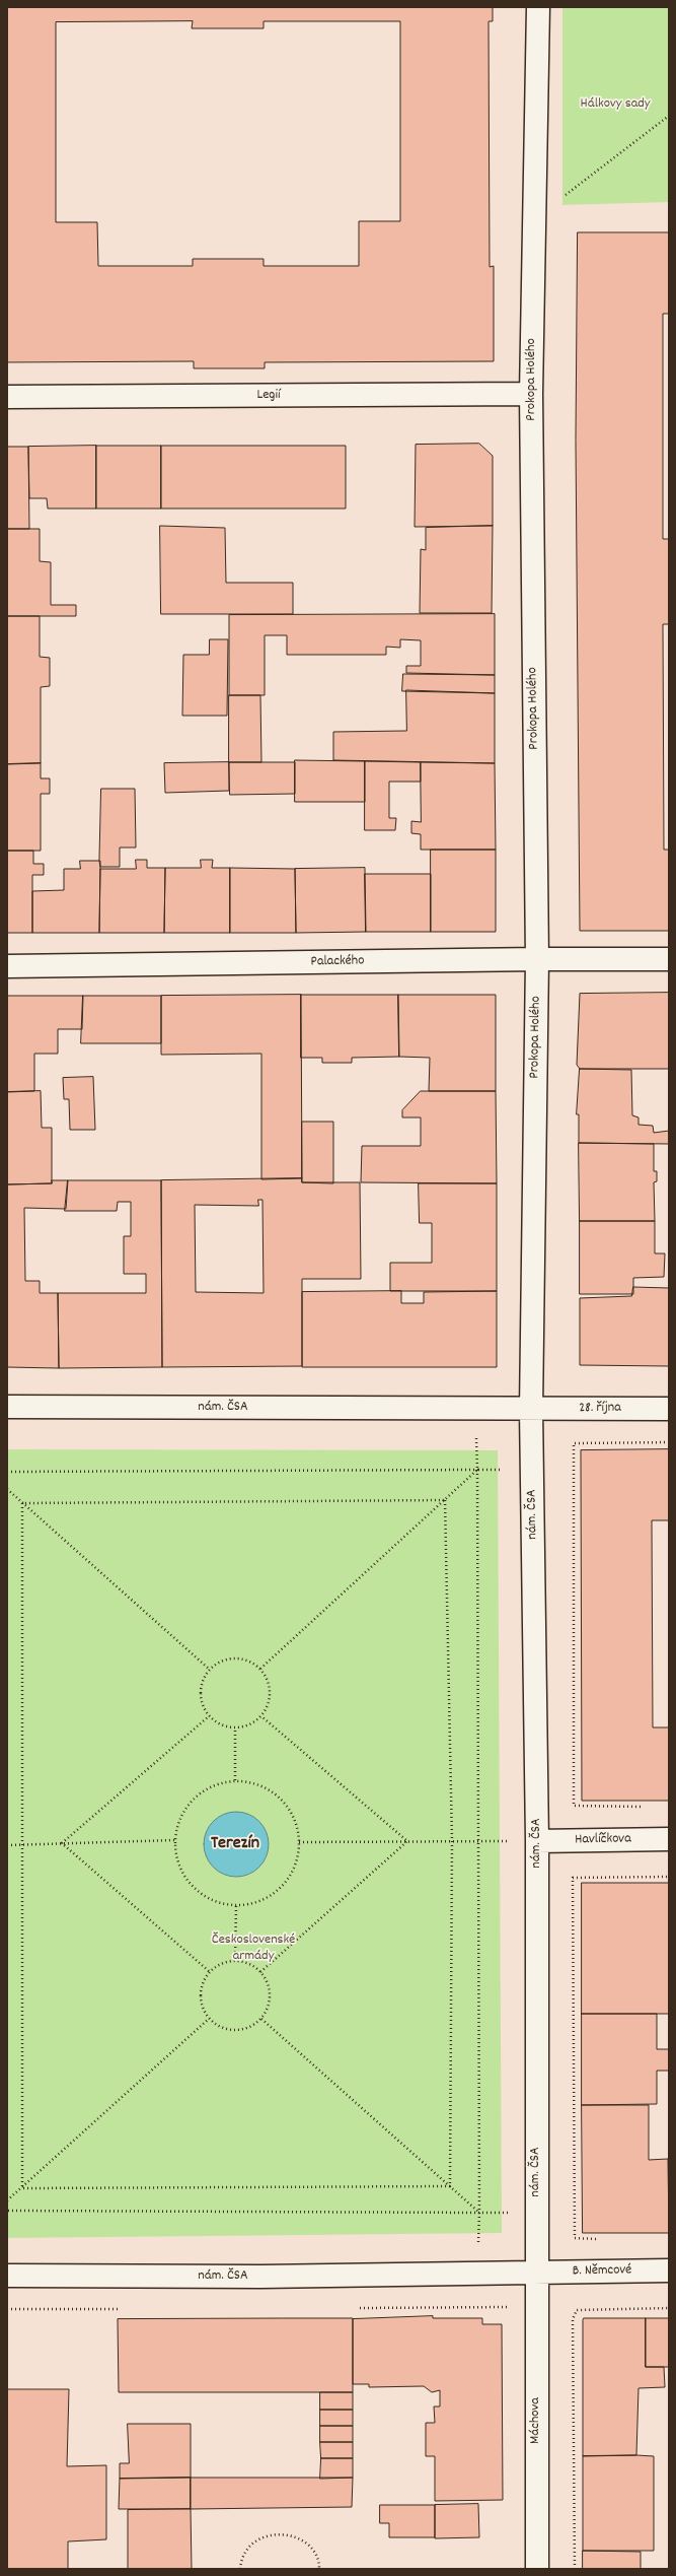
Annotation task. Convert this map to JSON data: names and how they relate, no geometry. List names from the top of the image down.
{
  "streets": {
    "street": [
      "Prokopa Holého",
      "Legií",
      "Palackého",
      "nám. ČSA",
      "28. října",
      "Havlíčkova",
      "B. Němcové",
      "Máchova"
    ]
  },
  "crossings": [
    ["Prokopa Holého", "Legií"],
    ["Prokopa Holého", "Palackého"],
    ["Prokopa Holého", "nám. ČSA"],
    ["Prokopa Holého", "28. října"],
    ["nám. ČSA", "28. října"],
    ["nám. ČSA", "Havlíčkova"],
    ["nám. ČSA", "B. Němcové"],
    ["nám. ČSA", "Máchova"],
    ["B. Němcové", "Máchova"]
  ],
  "districts": ["Terezín"],
  "parks": ["Hálkovy sady", "Československé armády"]
}
